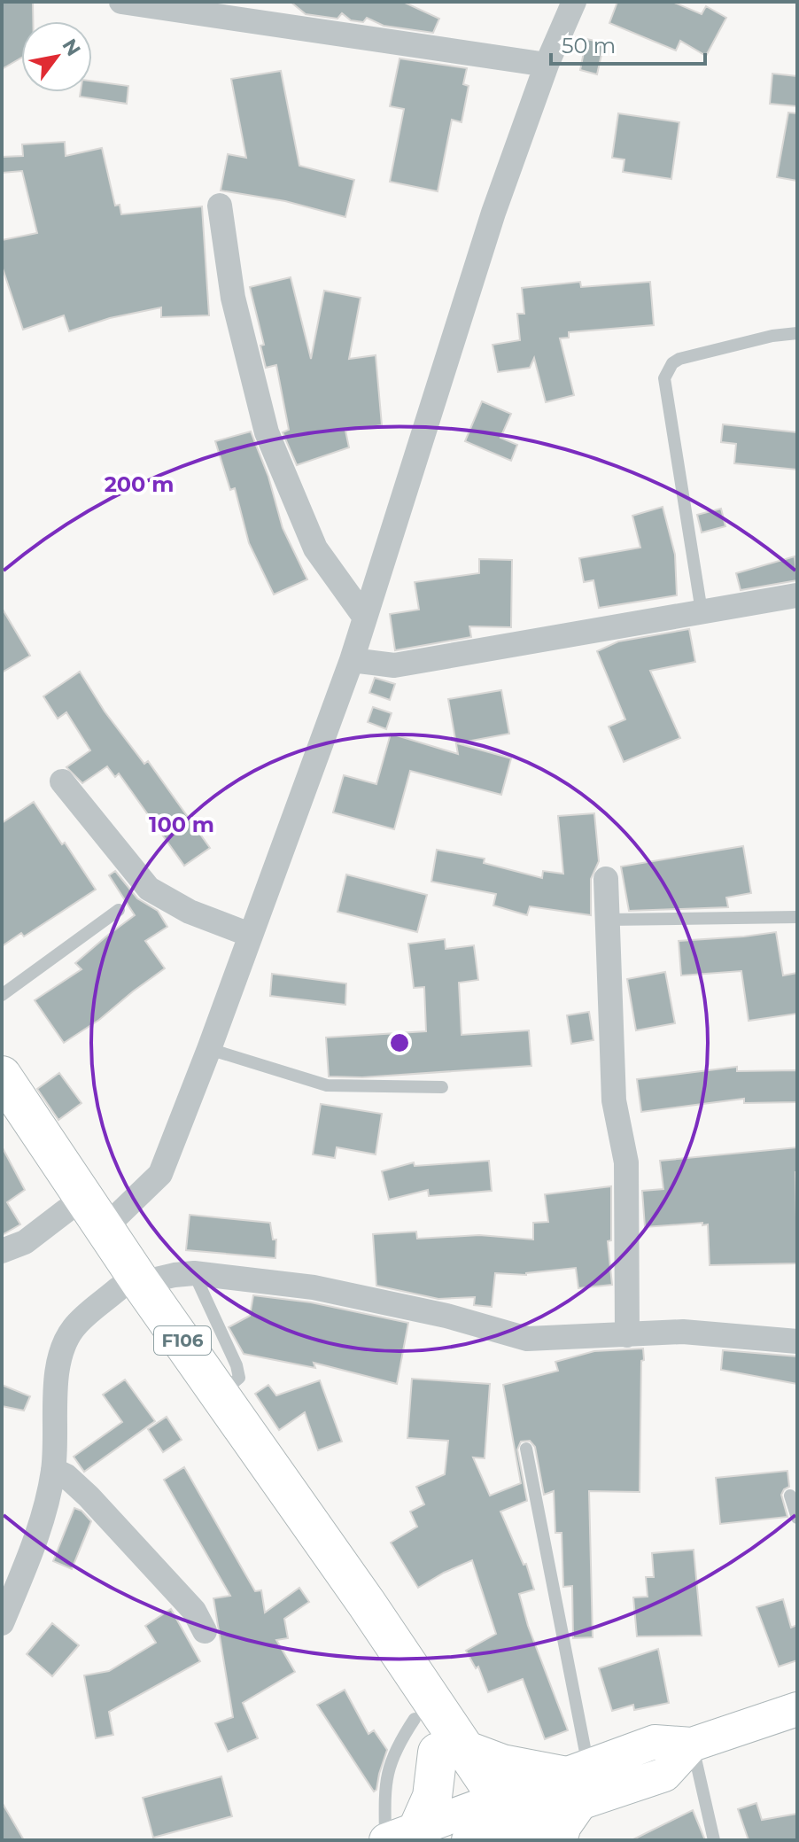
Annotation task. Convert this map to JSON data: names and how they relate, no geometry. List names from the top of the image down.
{
  "streets": {
    "main road": ["F106"]
  },
  "scale_bar": "50 m",
  "north": "top right",
  "rings": ["200 m", "100 m"]
}
